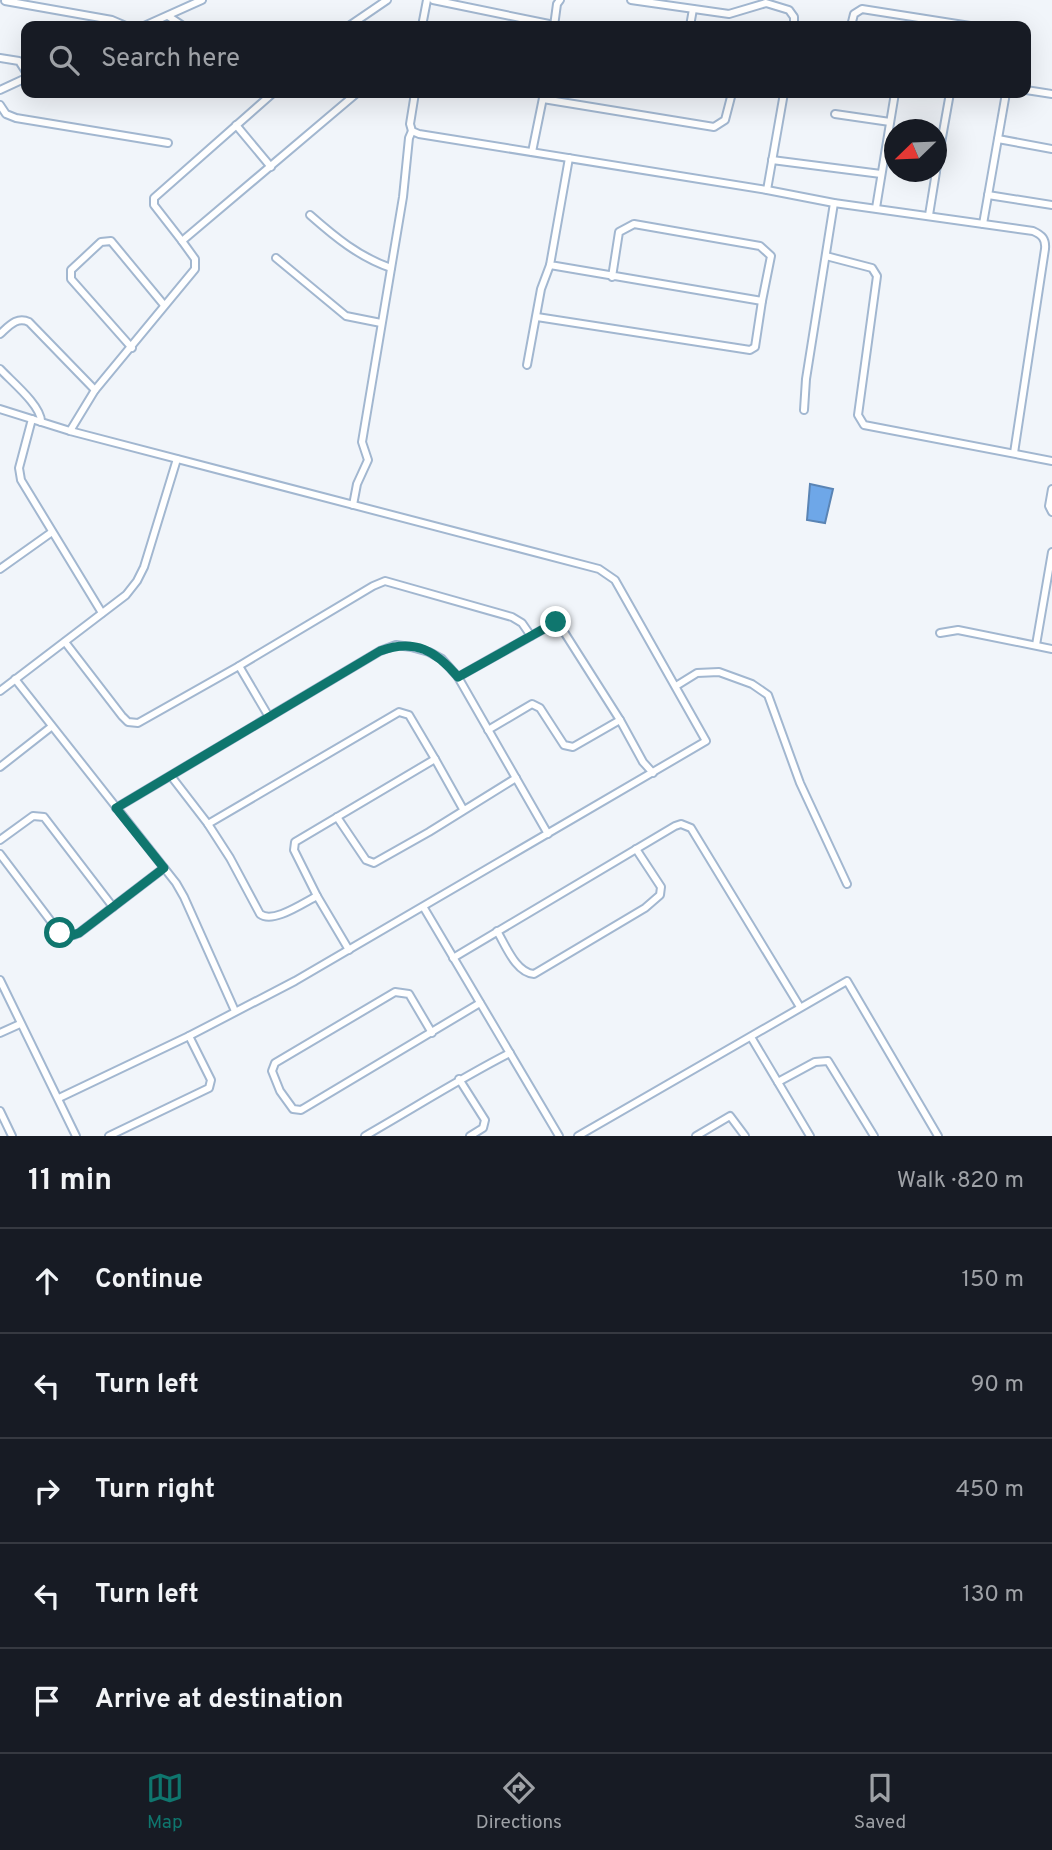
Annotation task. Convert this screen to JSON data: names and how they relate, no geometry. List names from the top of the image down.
{
  "north": "bottom left",
  "page": {
    "search": "Search here",
    "heading": ["11 min", "Walk · 820 m"],
    "list": [
      ["Continue", "150 m"],
      ["Turn left", "90 m"],
      ["Turn right", "450 m"],
      ["Turn left", "130 m"],
      "Arrive at destination"
    ],
    "nav": ["Map", "Directions", "Saved"]
  }
}
